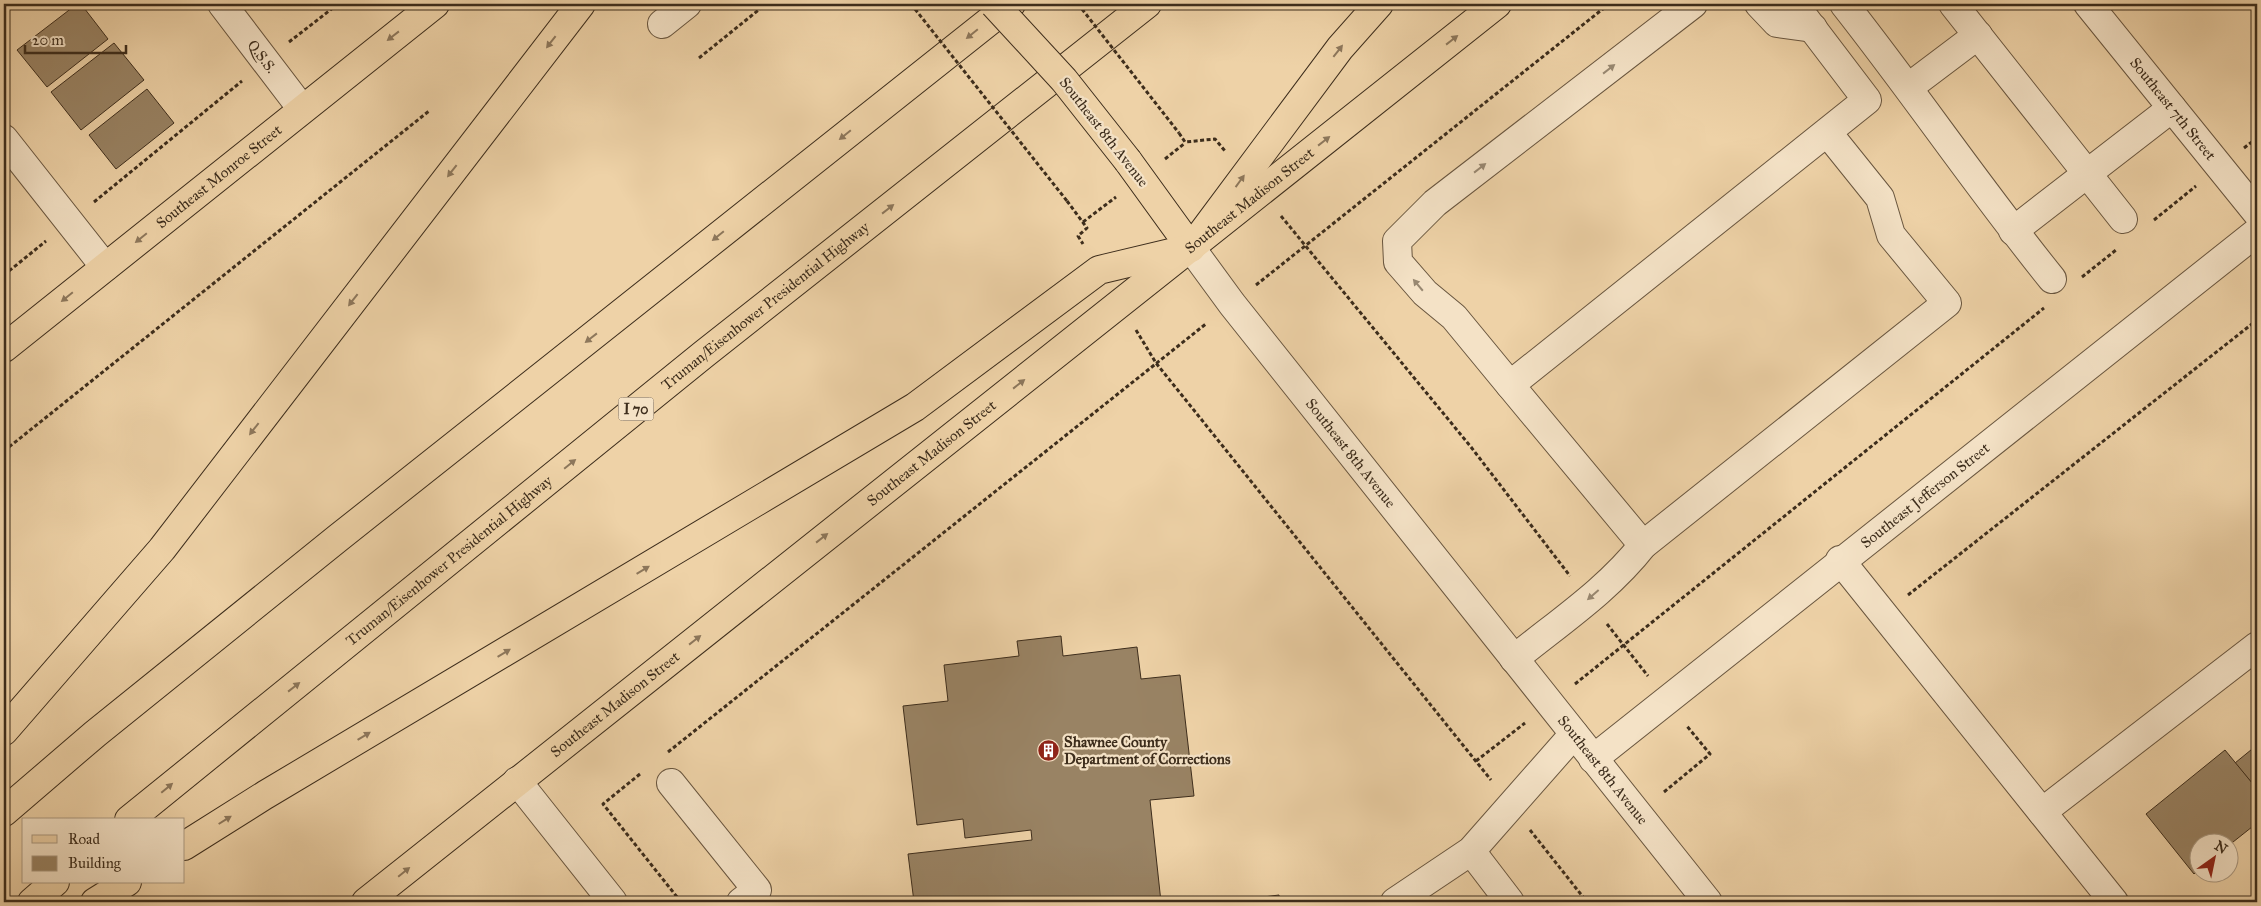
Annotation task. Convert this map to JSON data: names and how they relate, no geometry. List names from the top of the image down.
{
  "streets": {
    "main road": [
      "Southeast 8th Avenue",
      "Southeast Monroe Street",
      "Southeast Madison Street",
      "Truman/Eisenhower Presidential Highway",
      "I 70"
    ],
    "street": ["Q.S.S.", "Southeast 7th Street", "Southeast Jefferson Street"]
  },
  "crossings": [
    ["Q.S.S.", "Southeast Monroe Street"],
    ["Southeast 8th Avenue", "Southeast Madison Street"],
    ["Southeast 8th Avenue", "Southeast Jefferson Street"]
  ],
  "places": {
    "building": ["Shawnee County Department of Corrections"]
  },
  "legend": ["Road", "Building"],
  "scale_bar": "20 m",
  "north": "top right"
}
